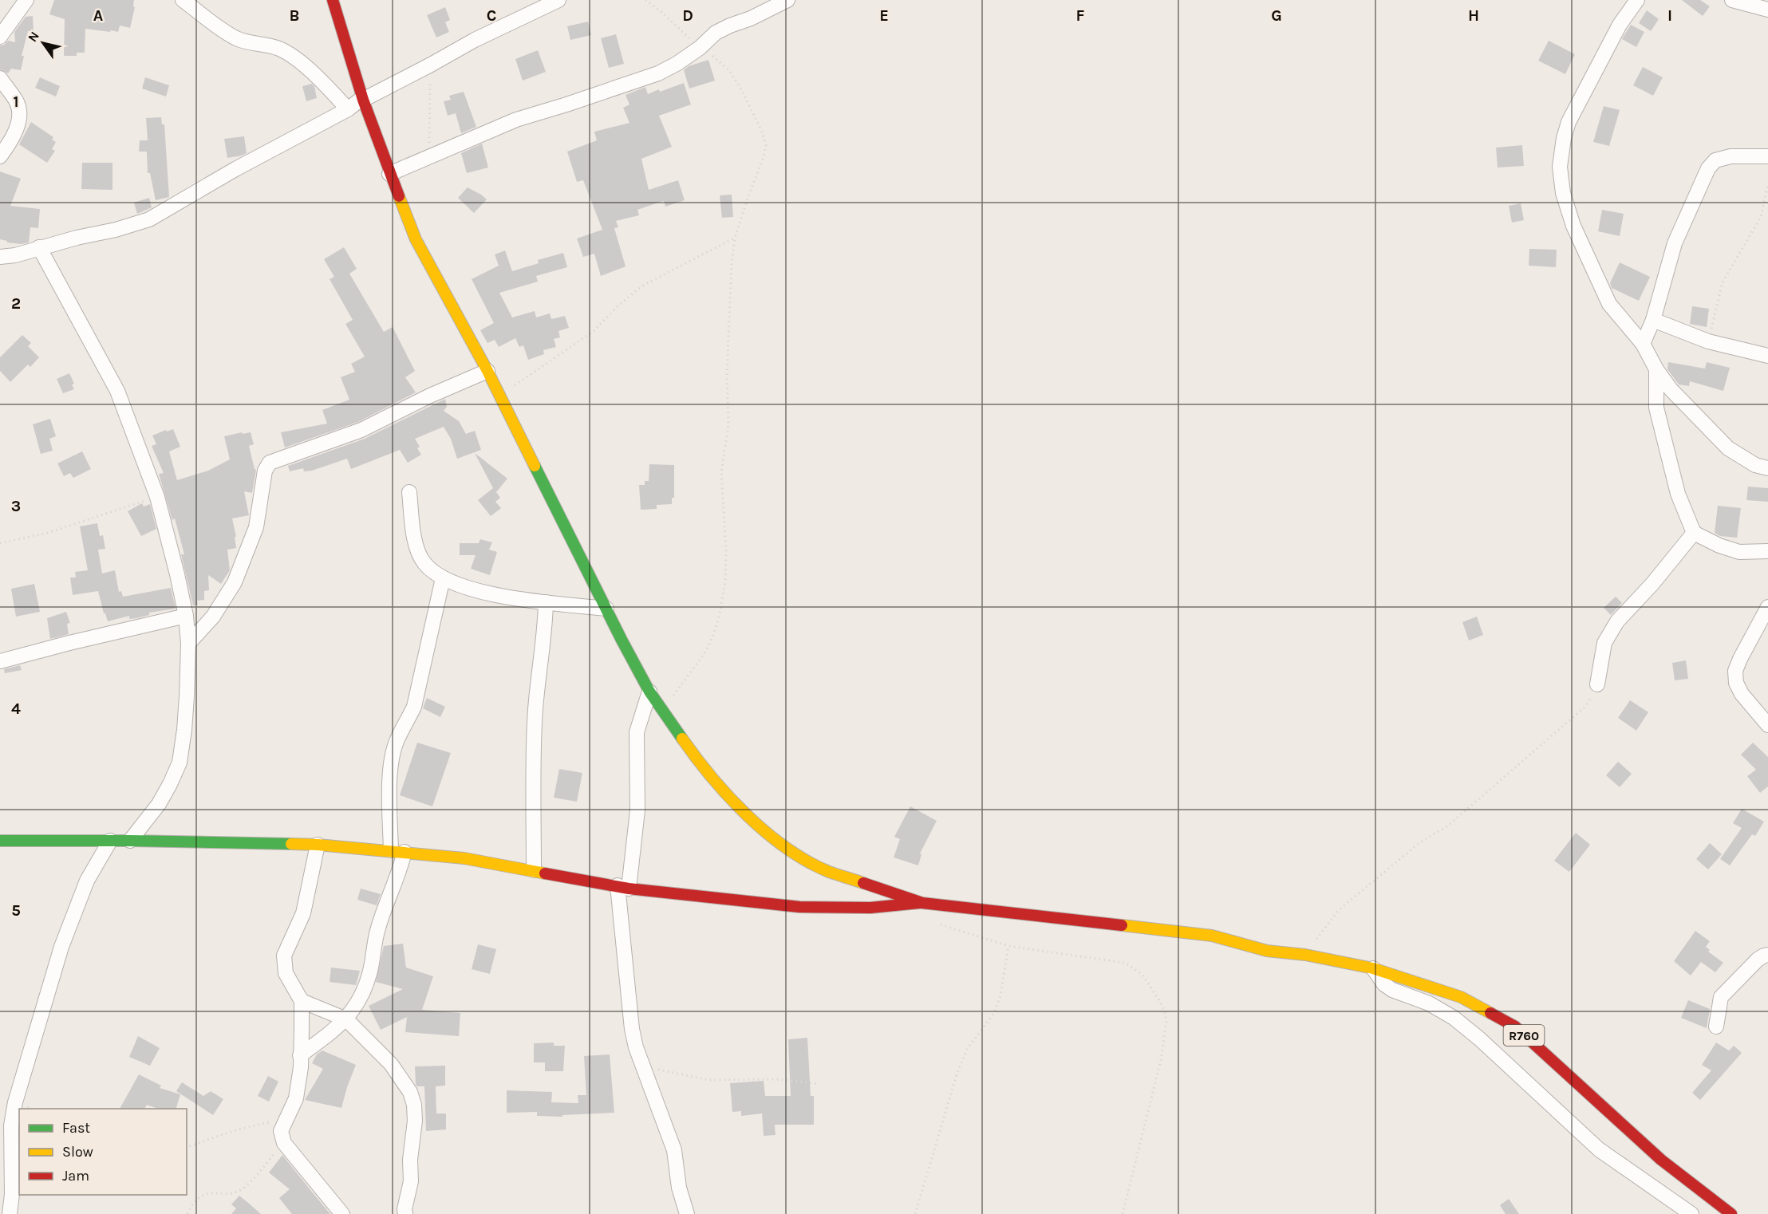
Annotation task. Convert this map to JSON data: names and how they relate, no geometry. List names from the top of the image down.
{
  "streets": {
    "main road": ["R760"]
  },
  "legend": ["Fast", "Slow", "Jam"],
  "north": "top left",
  "grid": {
    "columns": [
      "A",
      "B",
      "C",
      "D",
      "E",
      "F",
      "G",
      "H",
      "I"
    ],
    "rows": [
      "1",
      "2",
      "3",
      "4",
      "5"
    ]
  }
}
